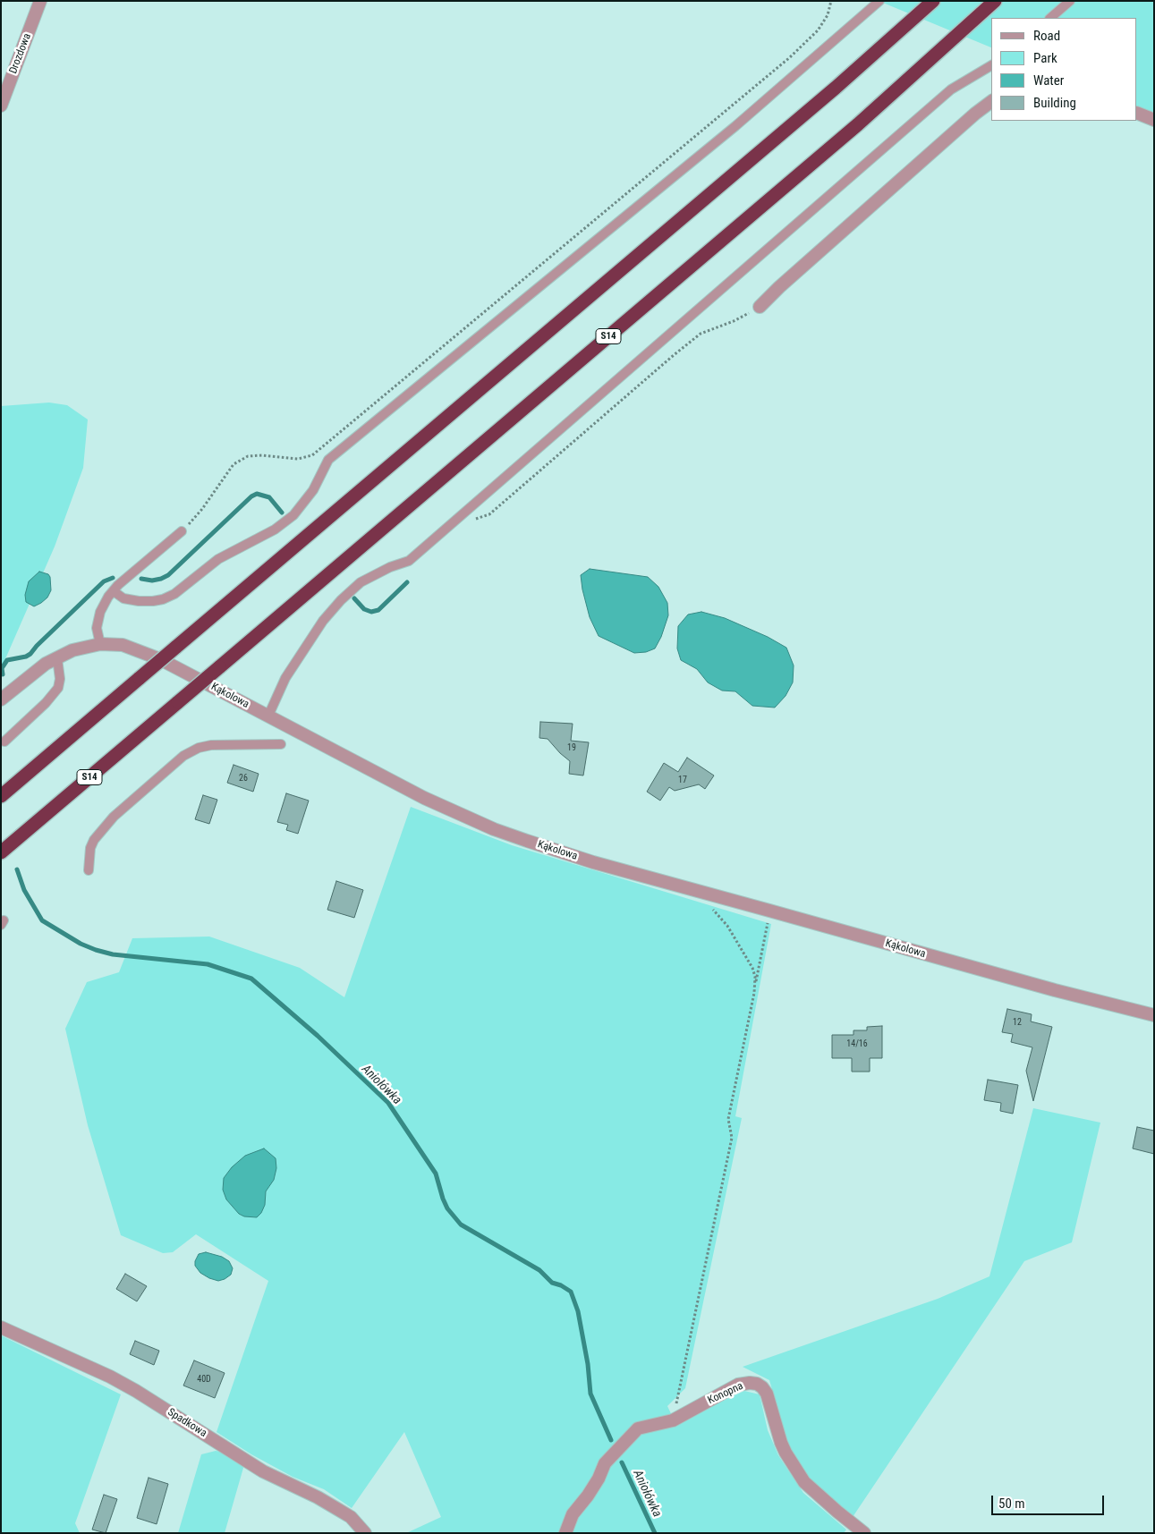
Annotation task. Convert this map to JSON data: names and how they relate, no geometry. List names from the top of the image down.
{
  "streets": {
    "highway": ["S14"],
    "street": [
      "Drozdowa",
      "Kąkolowa",
      "Konopna",
      "Spadkowa"
    ]
  },
  "water": ["Aniołówka"],
  "house_numbers": [
    "19",
    "26",
    "17",
    "12",
    "14/16",
    "40D"
  ],
  "legend": [
    "Road",
    "Park",
    "Water",
    "Building"
  ],
  "scale_bar": "50 m"
}
